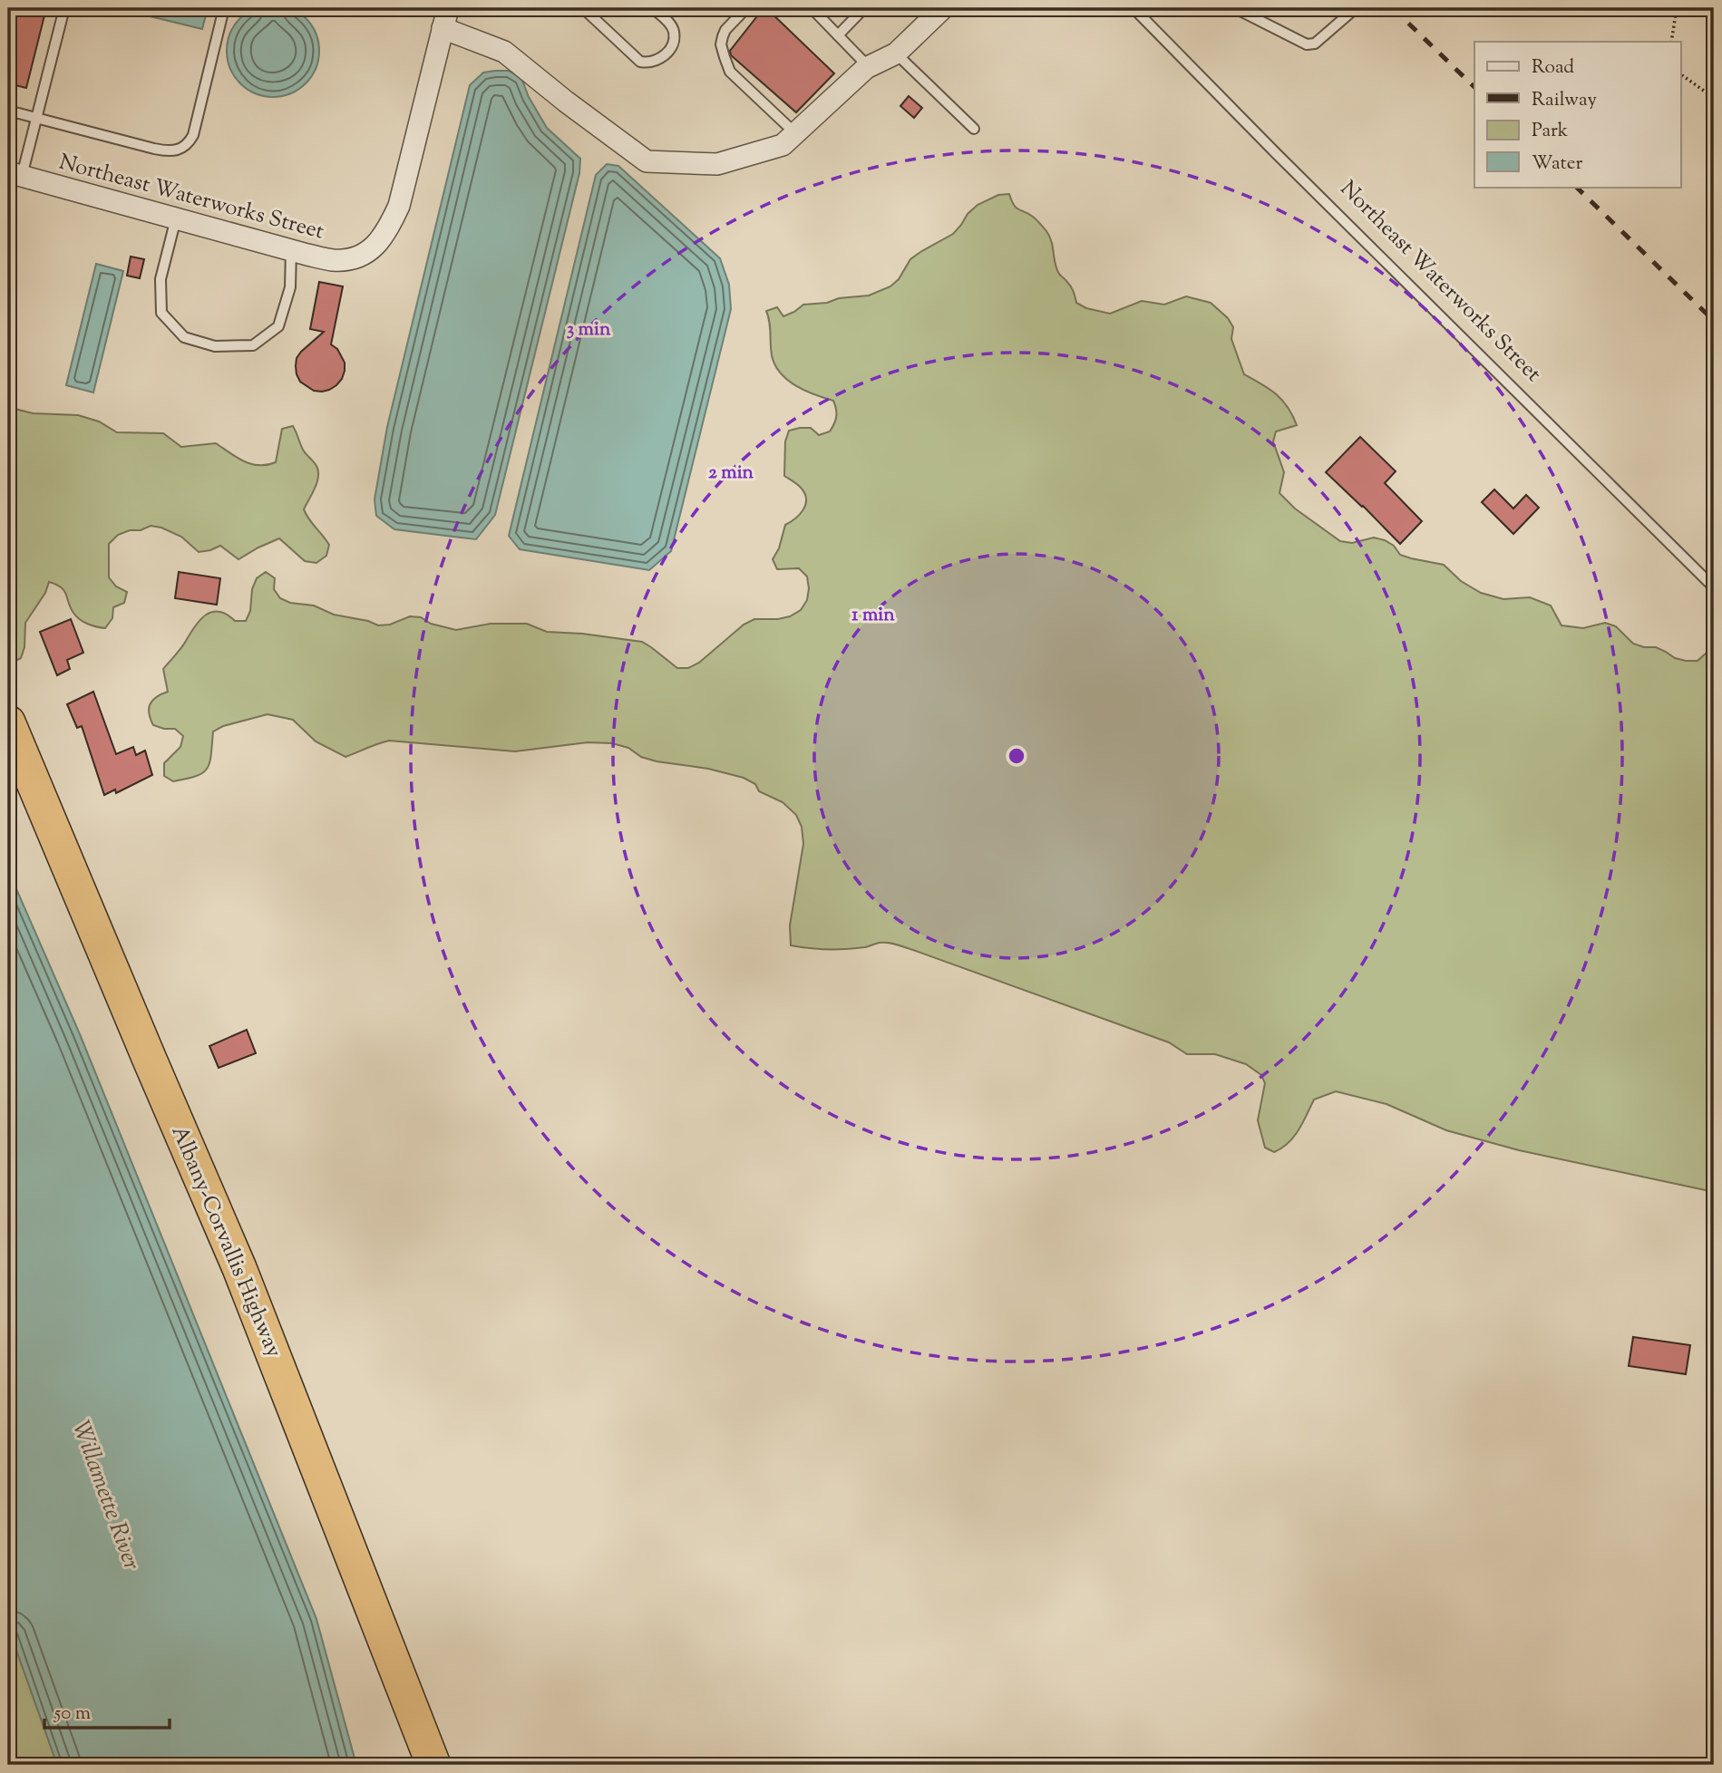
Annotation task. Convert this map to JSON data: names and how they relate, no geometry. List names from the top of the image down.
{
  "streets": {
    "highway": ["Albany-Corvallis Highway"],
    "street": ["Northeast Waterworks Street"]
  },
  "water": ["Willamette River"],
  "legend": [
    "Road",
    "Railway",
    "Park",
    "Water"
  ],
  "scale_bar": "50 m",
  "rings": ["3 min", "2 min", "1 min"]
}
